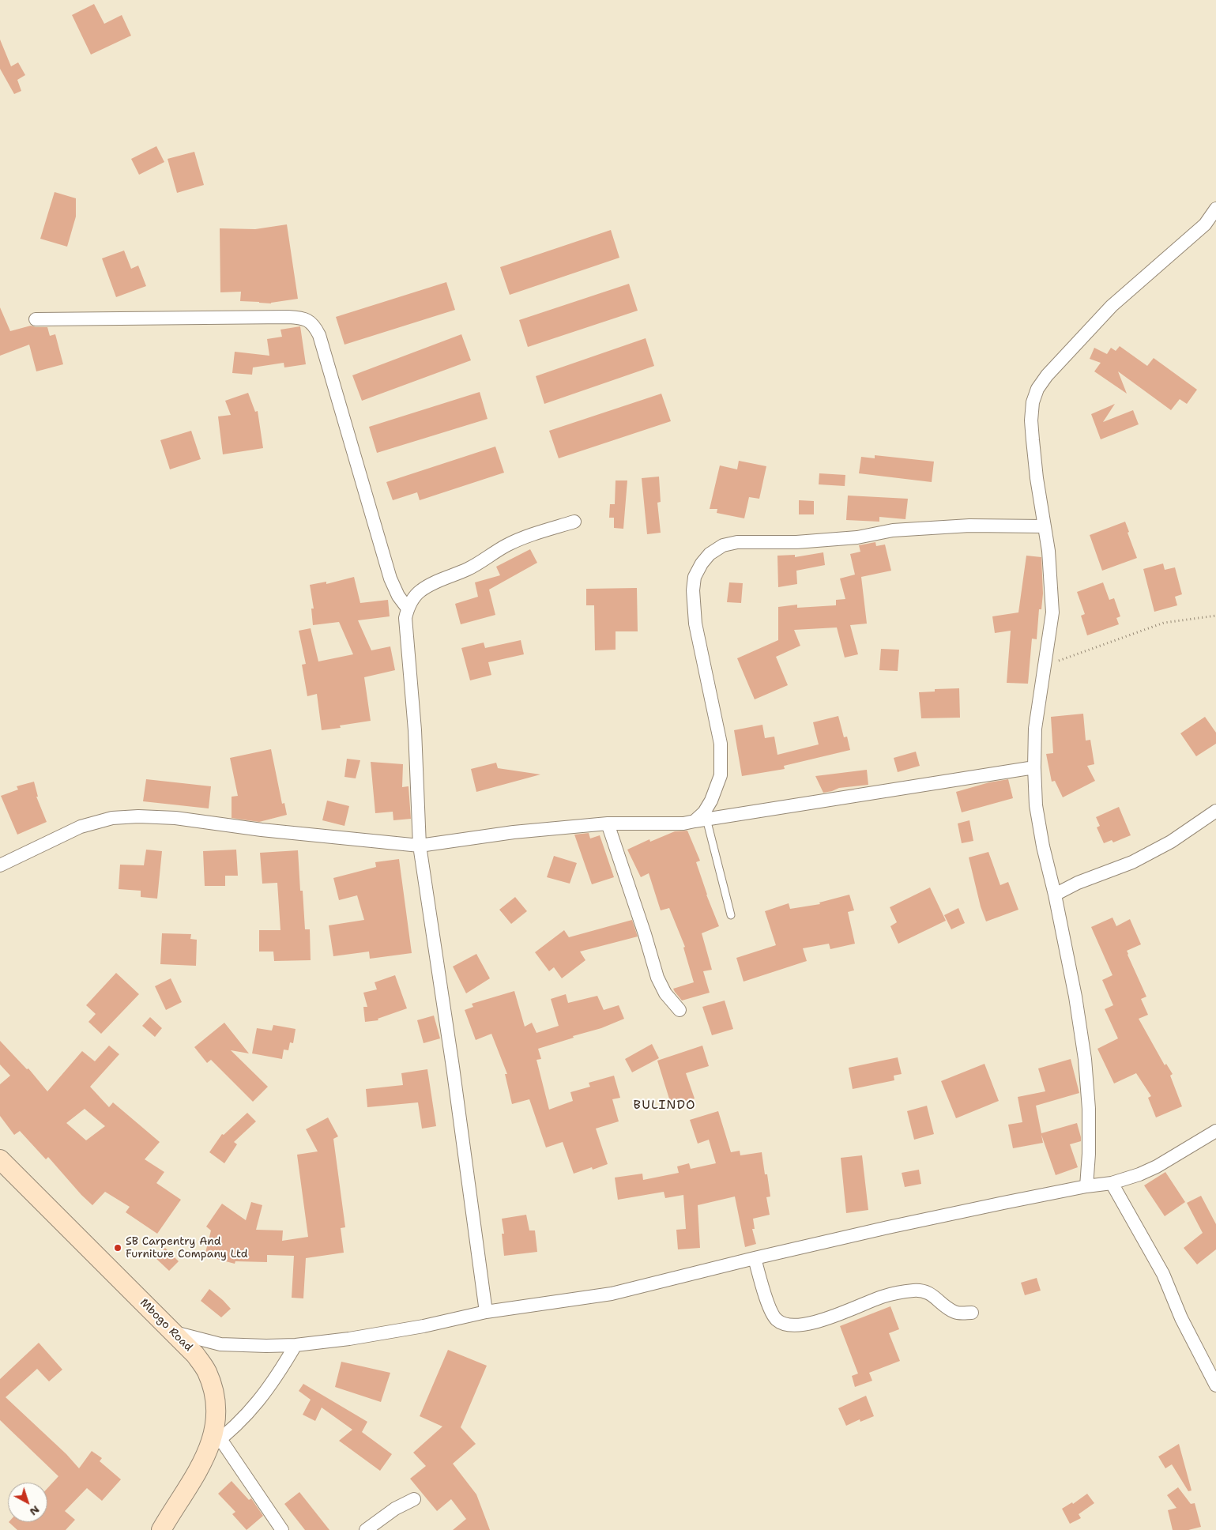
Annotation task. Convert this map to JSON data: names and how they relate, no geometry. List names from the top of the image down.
{
  "streets": {
    "main road": ["Mbogo Road"]
  },
  "districts": ["BULINDO"],
  "places": ["SB Carpentry And Furniture Company Ltd"],
  "north": "bottom right"
}
